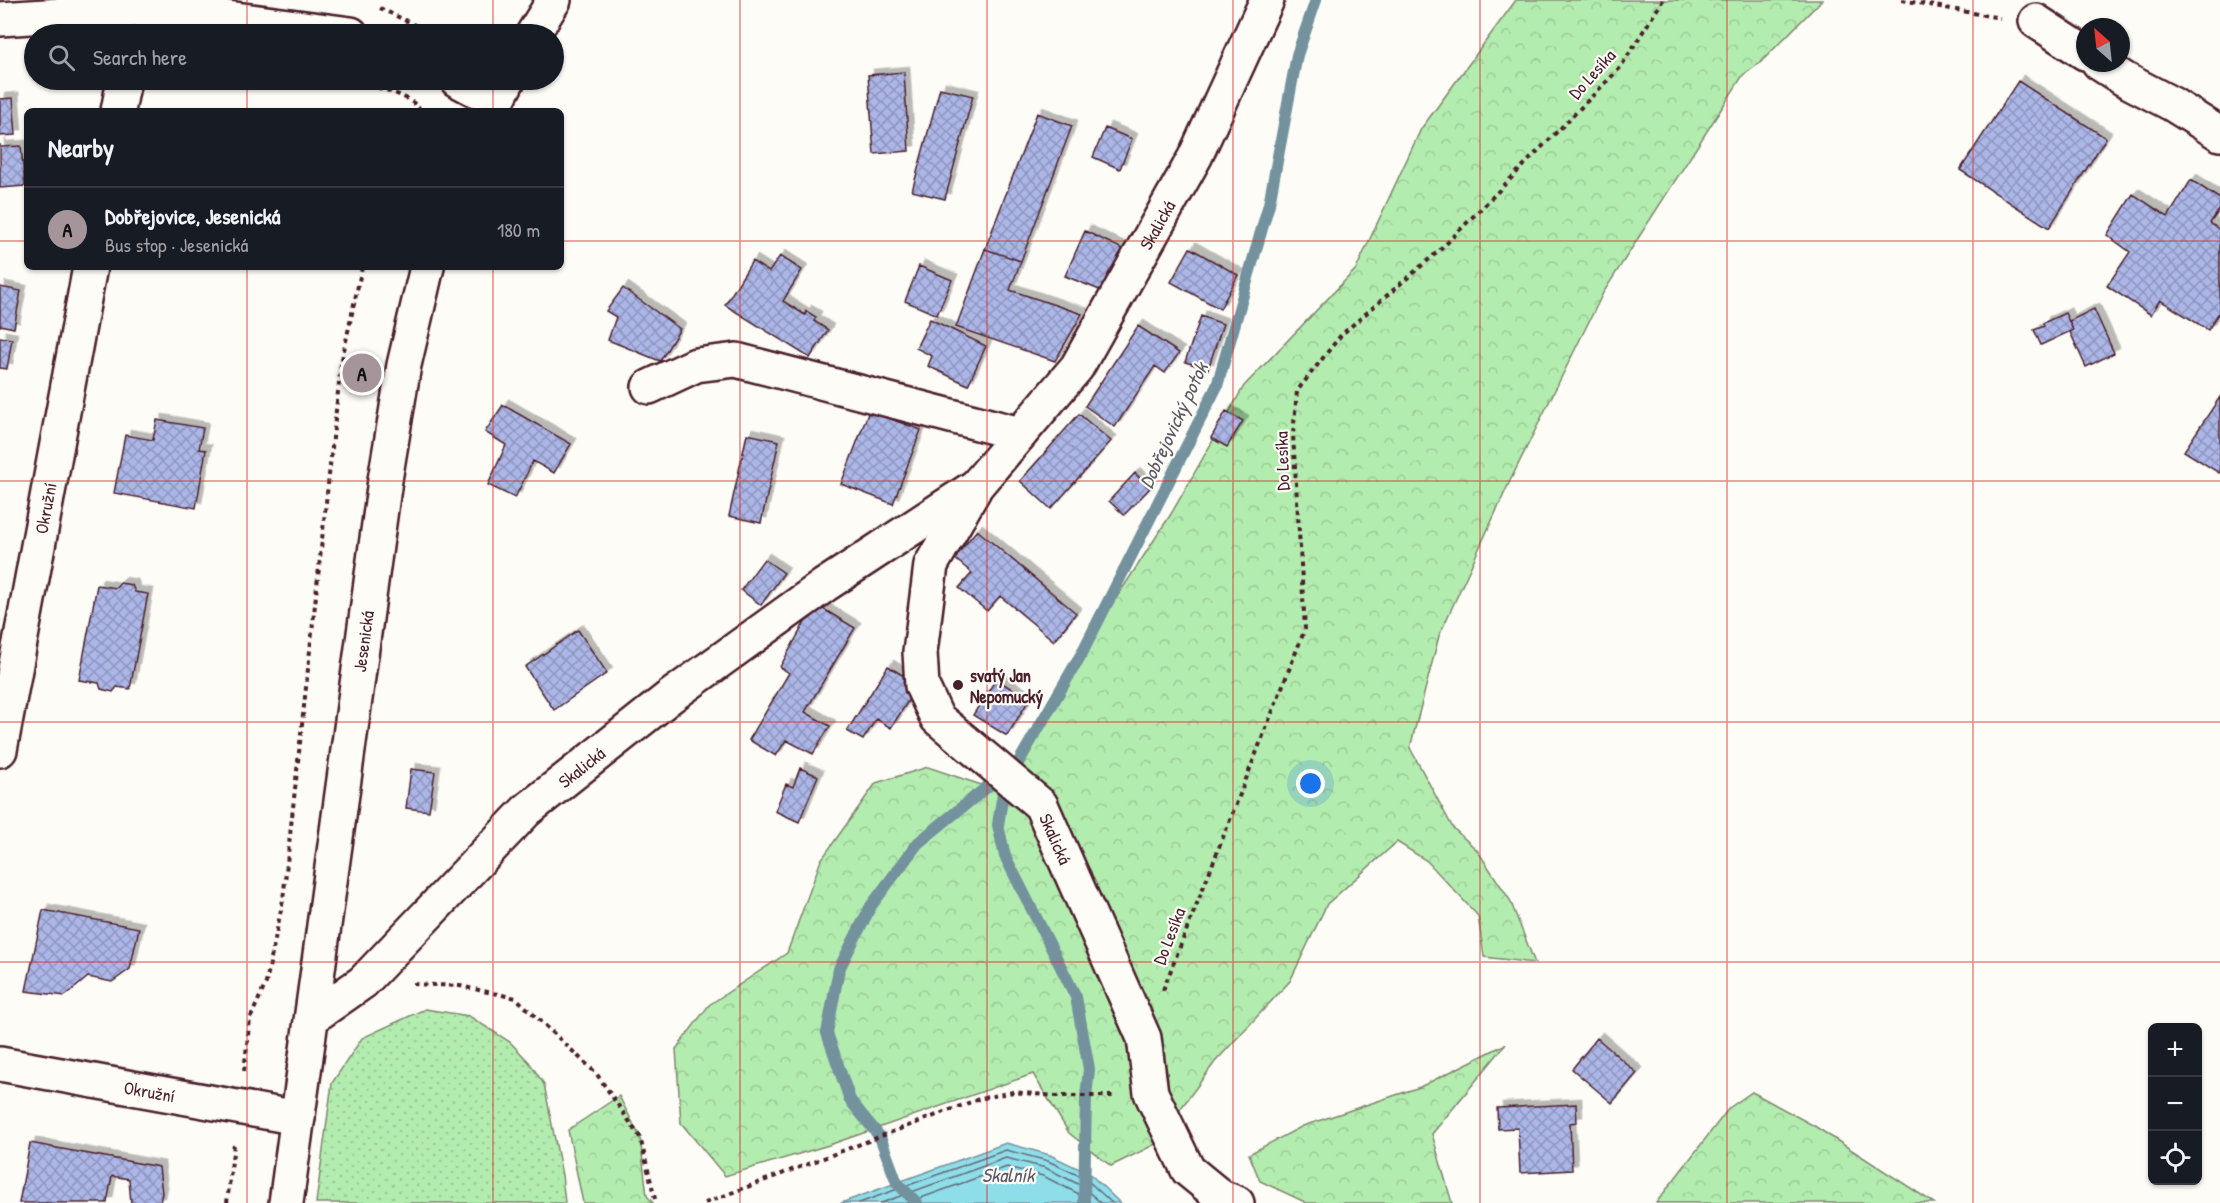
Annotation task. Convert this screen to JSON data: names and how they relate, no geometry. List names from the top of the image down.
{
  "streets": {
    "street": ["Skalická", "Okružní", "Jesenická"],
    "path": ["Do Lesíka"]
  },
  "crossings": [
    ["Do Lesíka", "Skalická"],
    ["Skalická", "Jesenická"],
    ["Okružní", "Jesenická"]
  ],
  "water": ["Dobřejovický potok", "Skalník"],
  "places": ["svatý Jan Nepomucký"],
  "north": "top left",
  "page": {
    "search": "Search here",
    "heading": "Nearby",
    "list": [
      {
        "mark": "A",
        "name": "Dobřejovice, Jesenická",
        "note": "Bus stop · Jesenická",
        "value": "180 m"
      }
    ],
    "pins": "A",
    "map_buttons": ["+", "−"]
  }
}
